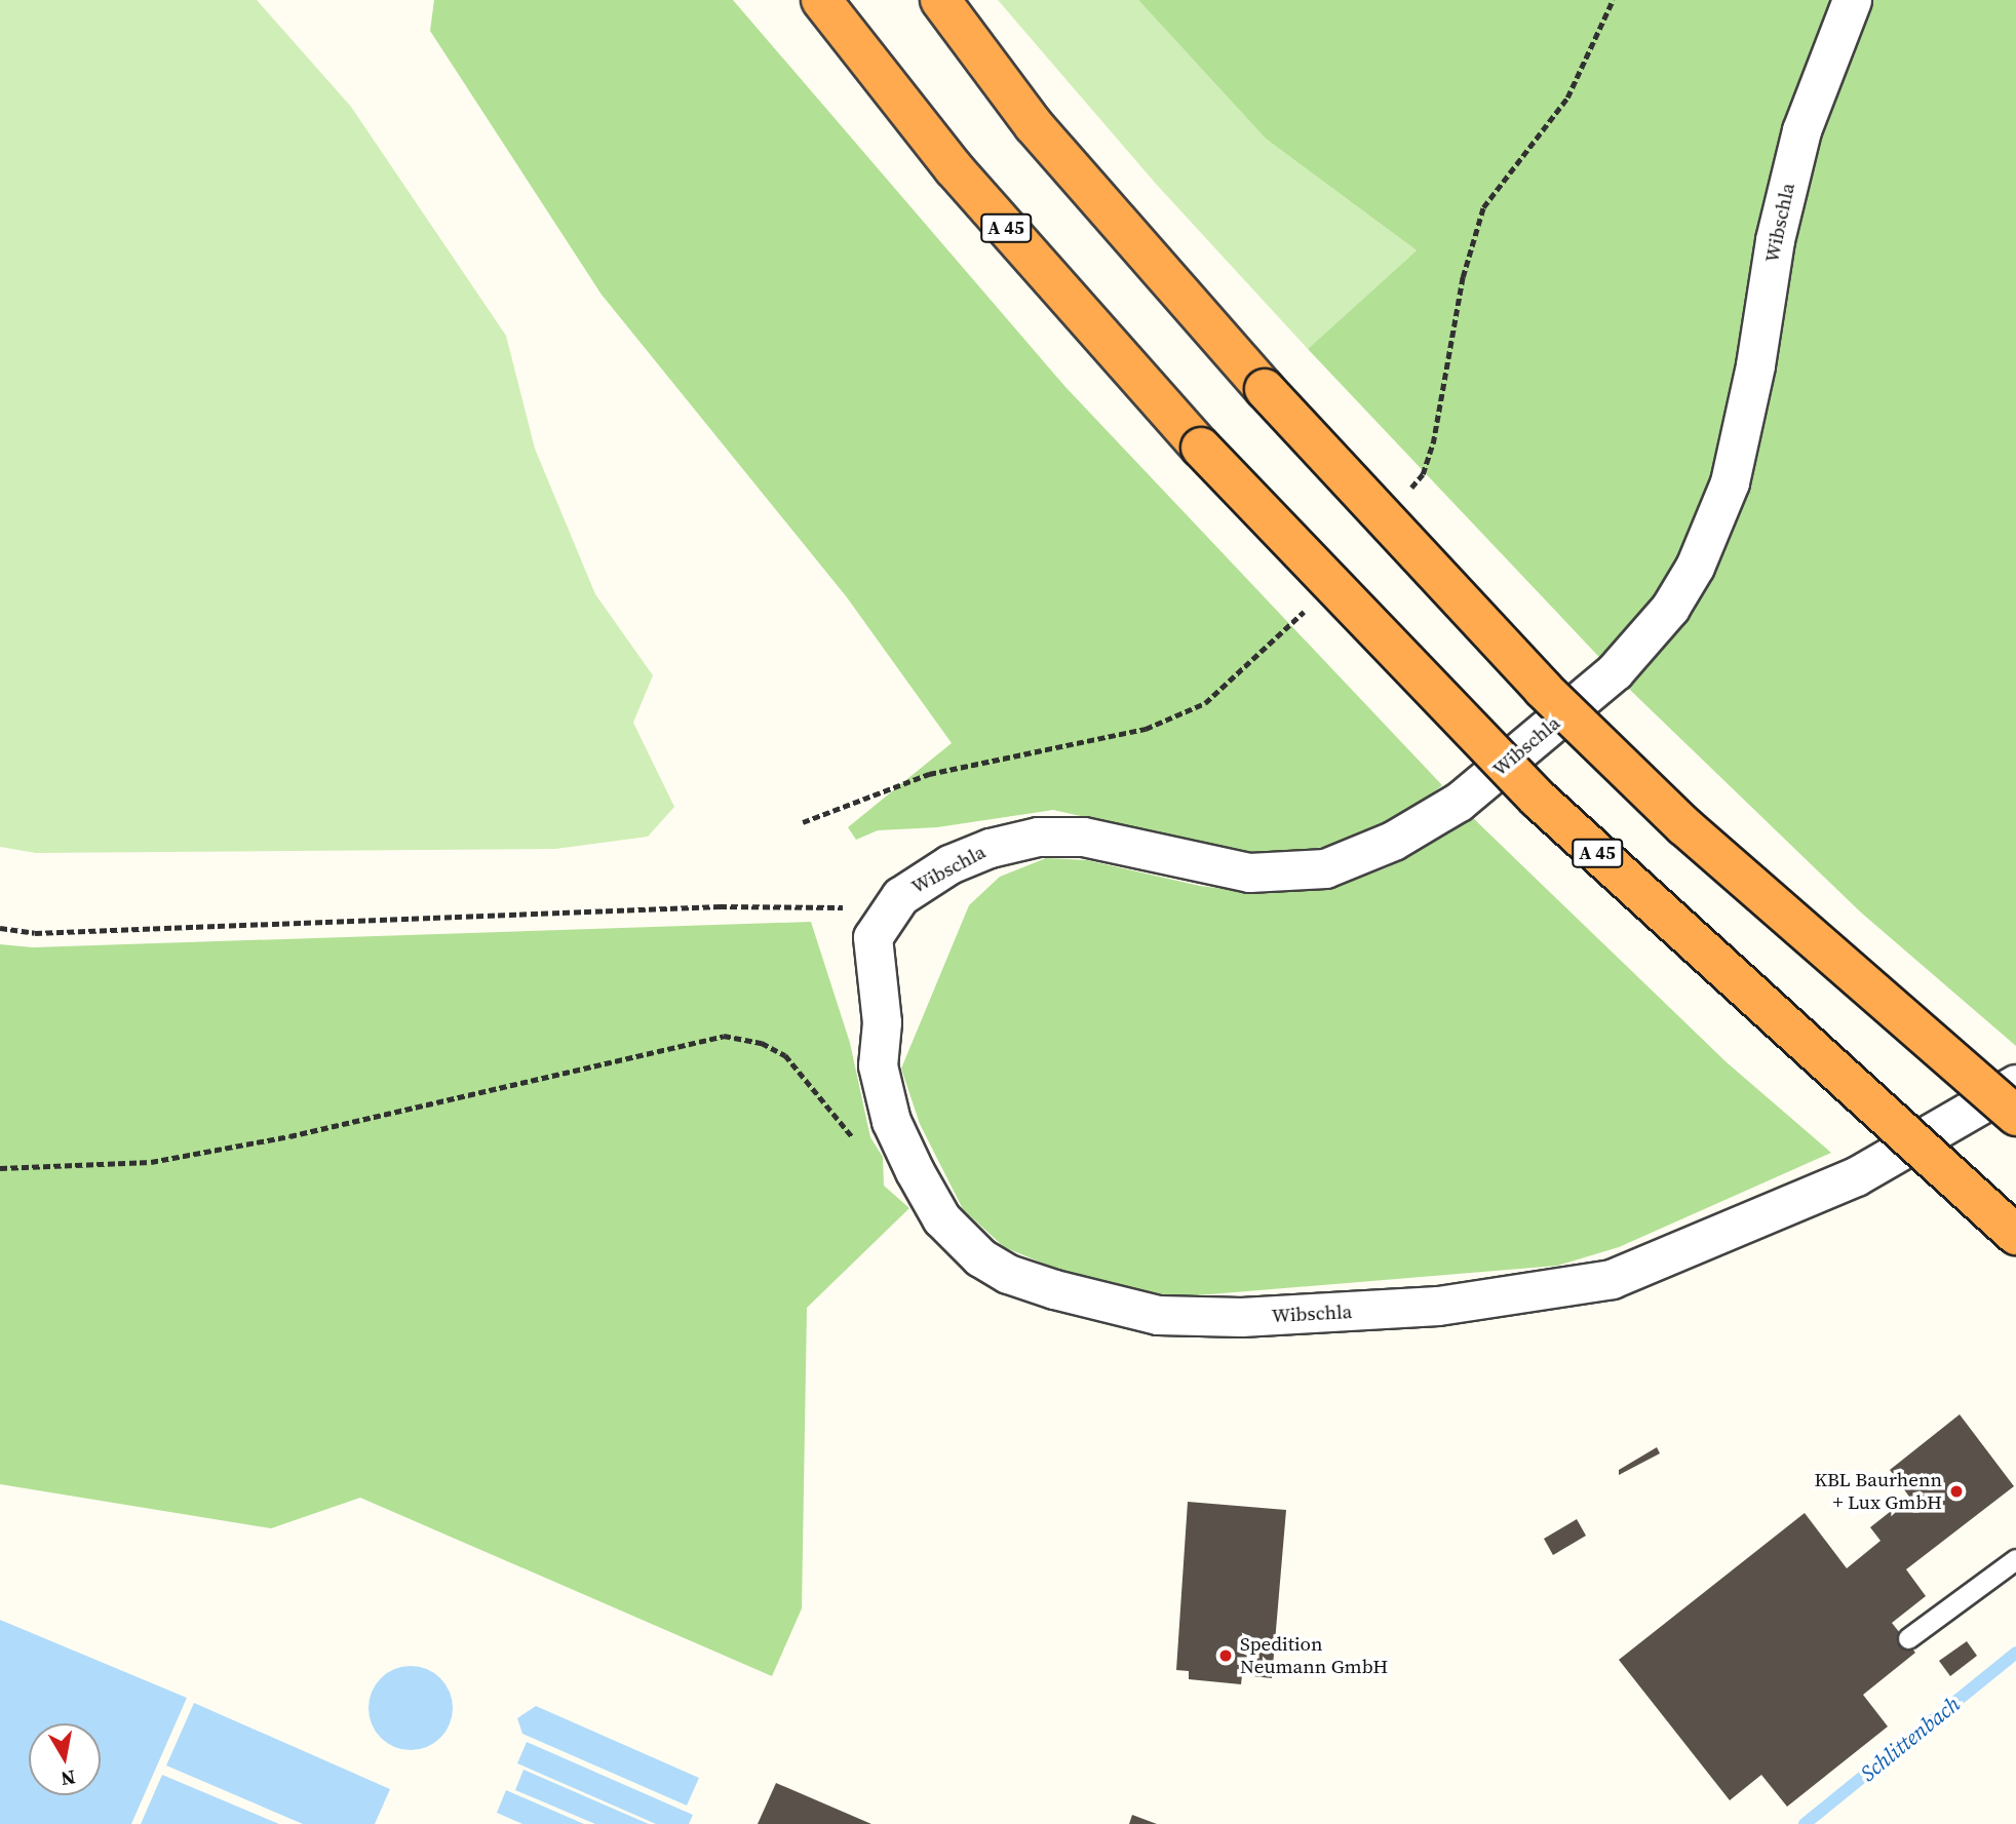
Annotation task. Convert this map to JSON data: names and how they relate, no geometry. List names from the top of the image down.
{
  "streets": {
    "highway": ["A 45"],
    "street": ["Wibschla"]
  },
  "water": ["Schlittenbach"],
  "places": ["KBL Baurhenn + Lux GmbH", "Spedition Neumann GmbH"],
  "north": "bottom"
}
